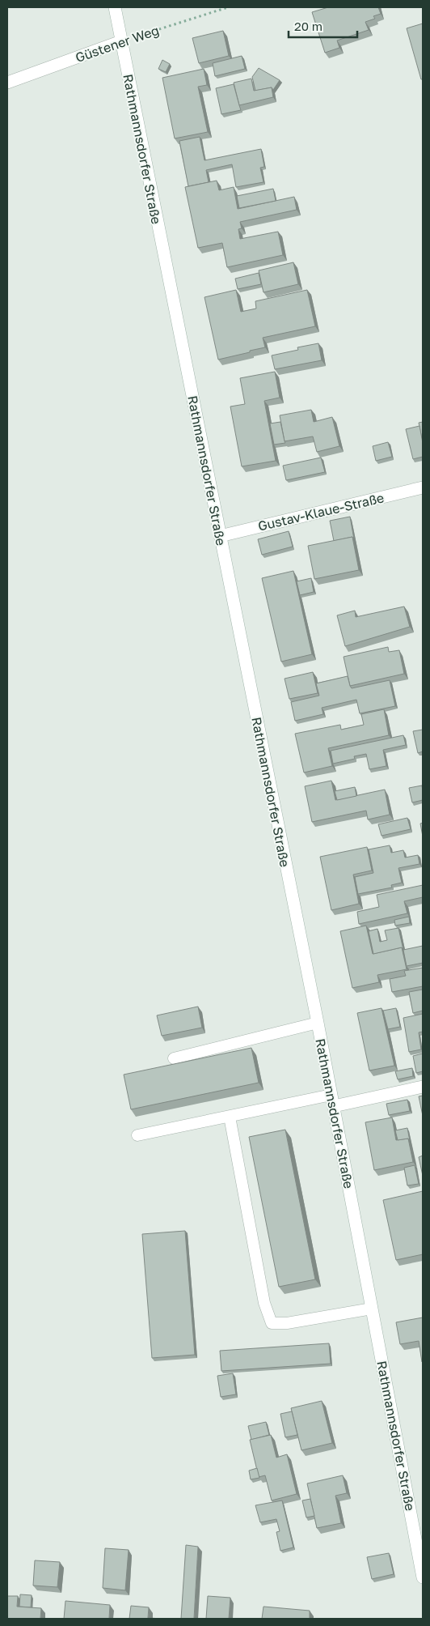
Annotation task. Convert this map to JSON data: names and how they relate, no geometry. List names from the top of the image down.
{
  "streets": {
    "street": ["Güstener Weg", "Rathmannsdorfer Straße", "Gustav-Klaue-Straße"]
  },
  "crossings": [
    ["Güstener Weg", "Rathmannsdorfer Straße"],
    ["Rathmannsdorfer Straße", "Gustav-Klaue-Straße"]
  ],
  "scale_bar": "20 m"
}
